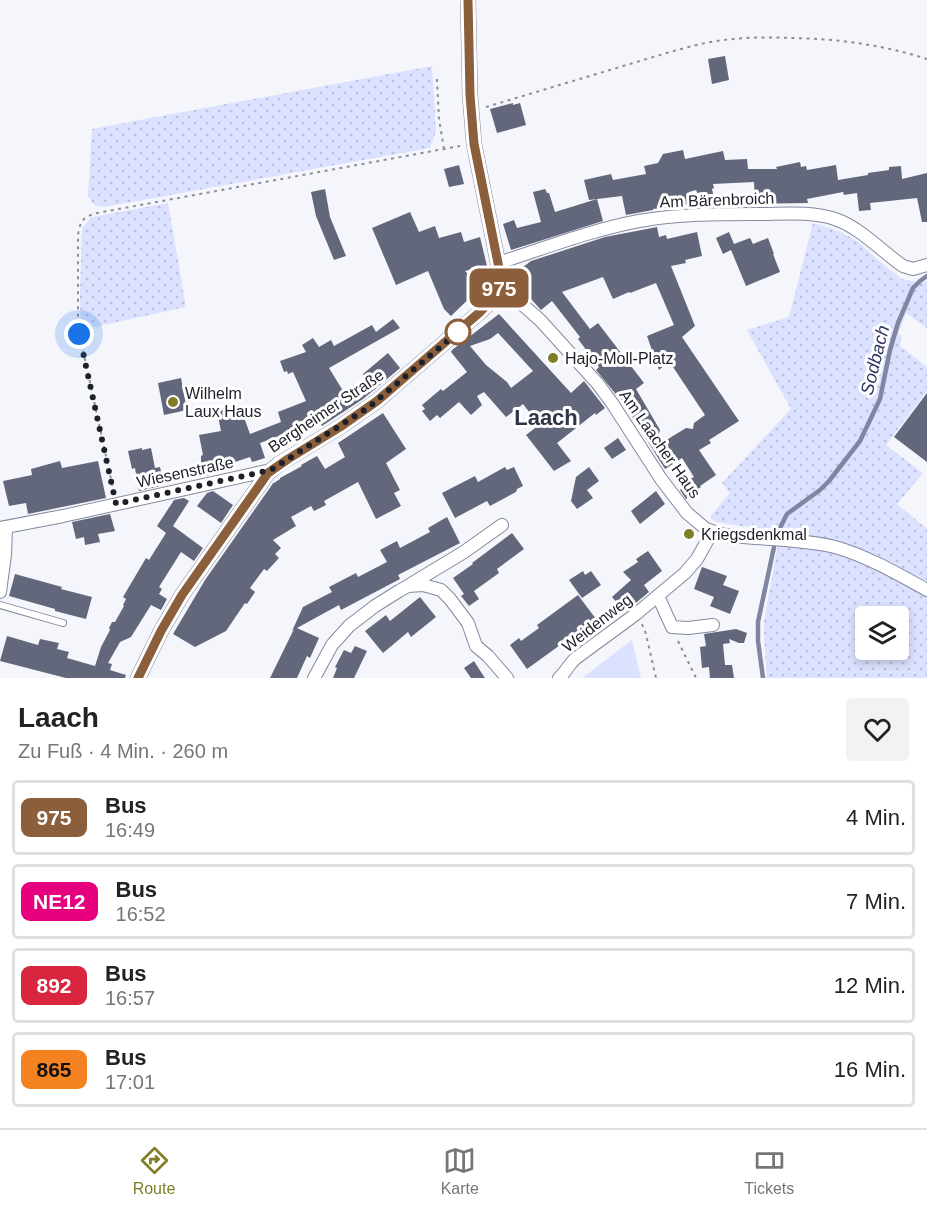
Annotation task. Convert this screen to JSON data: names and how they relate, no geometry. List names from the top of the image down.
{
  "streets": {
    "street": [
      "Am Bärenbroich",
      "Bergheimer Straße",
      "Am Laacher Haus",
      "Wiesenstraße",
      "Weidenweg"
    ]
  },
  "crossings": [
    ["Bergheimer Straße", "Am Laacher Haus"],
    ["Bergheimer Straße", "Wiesenstraße"],
    ["Am Laacher Haus", "Weidenweg"]
  ],
  "districts": ["Laach"],
  "water": ["Sodbach"],
  "places": ["Hajo-Moll-Platz", "Wilhelm Laux Haus", "Kriegsdenkmal"],
  "lines": ["bus line 975"],
  "page": {
    "on_map": "975",
    "heading": ["Laach", "Zu Fuß · 4 Min. · 260 m"],
    "list": [
      {
        "mark": "975",
        "name": "Bus",
        "note": "16:49",
        "value": "4 Min."
      },
      {
        "mark": "NE12",
        "name": "Bus",
        "note": "16:52",
        "value": "7 Min."
      },
      {
        "mark": "892",
        "name": "Bus",
        "note": "16:57",
        "value": "12 Min."
      },
      {
        "mark": "865",
        "name": "Bus",
        "note": "17:01",
        "value": "16 Min."
      }
    ],
    "tabs": ["Route", "Karte", "Tickets"]
  }
}
